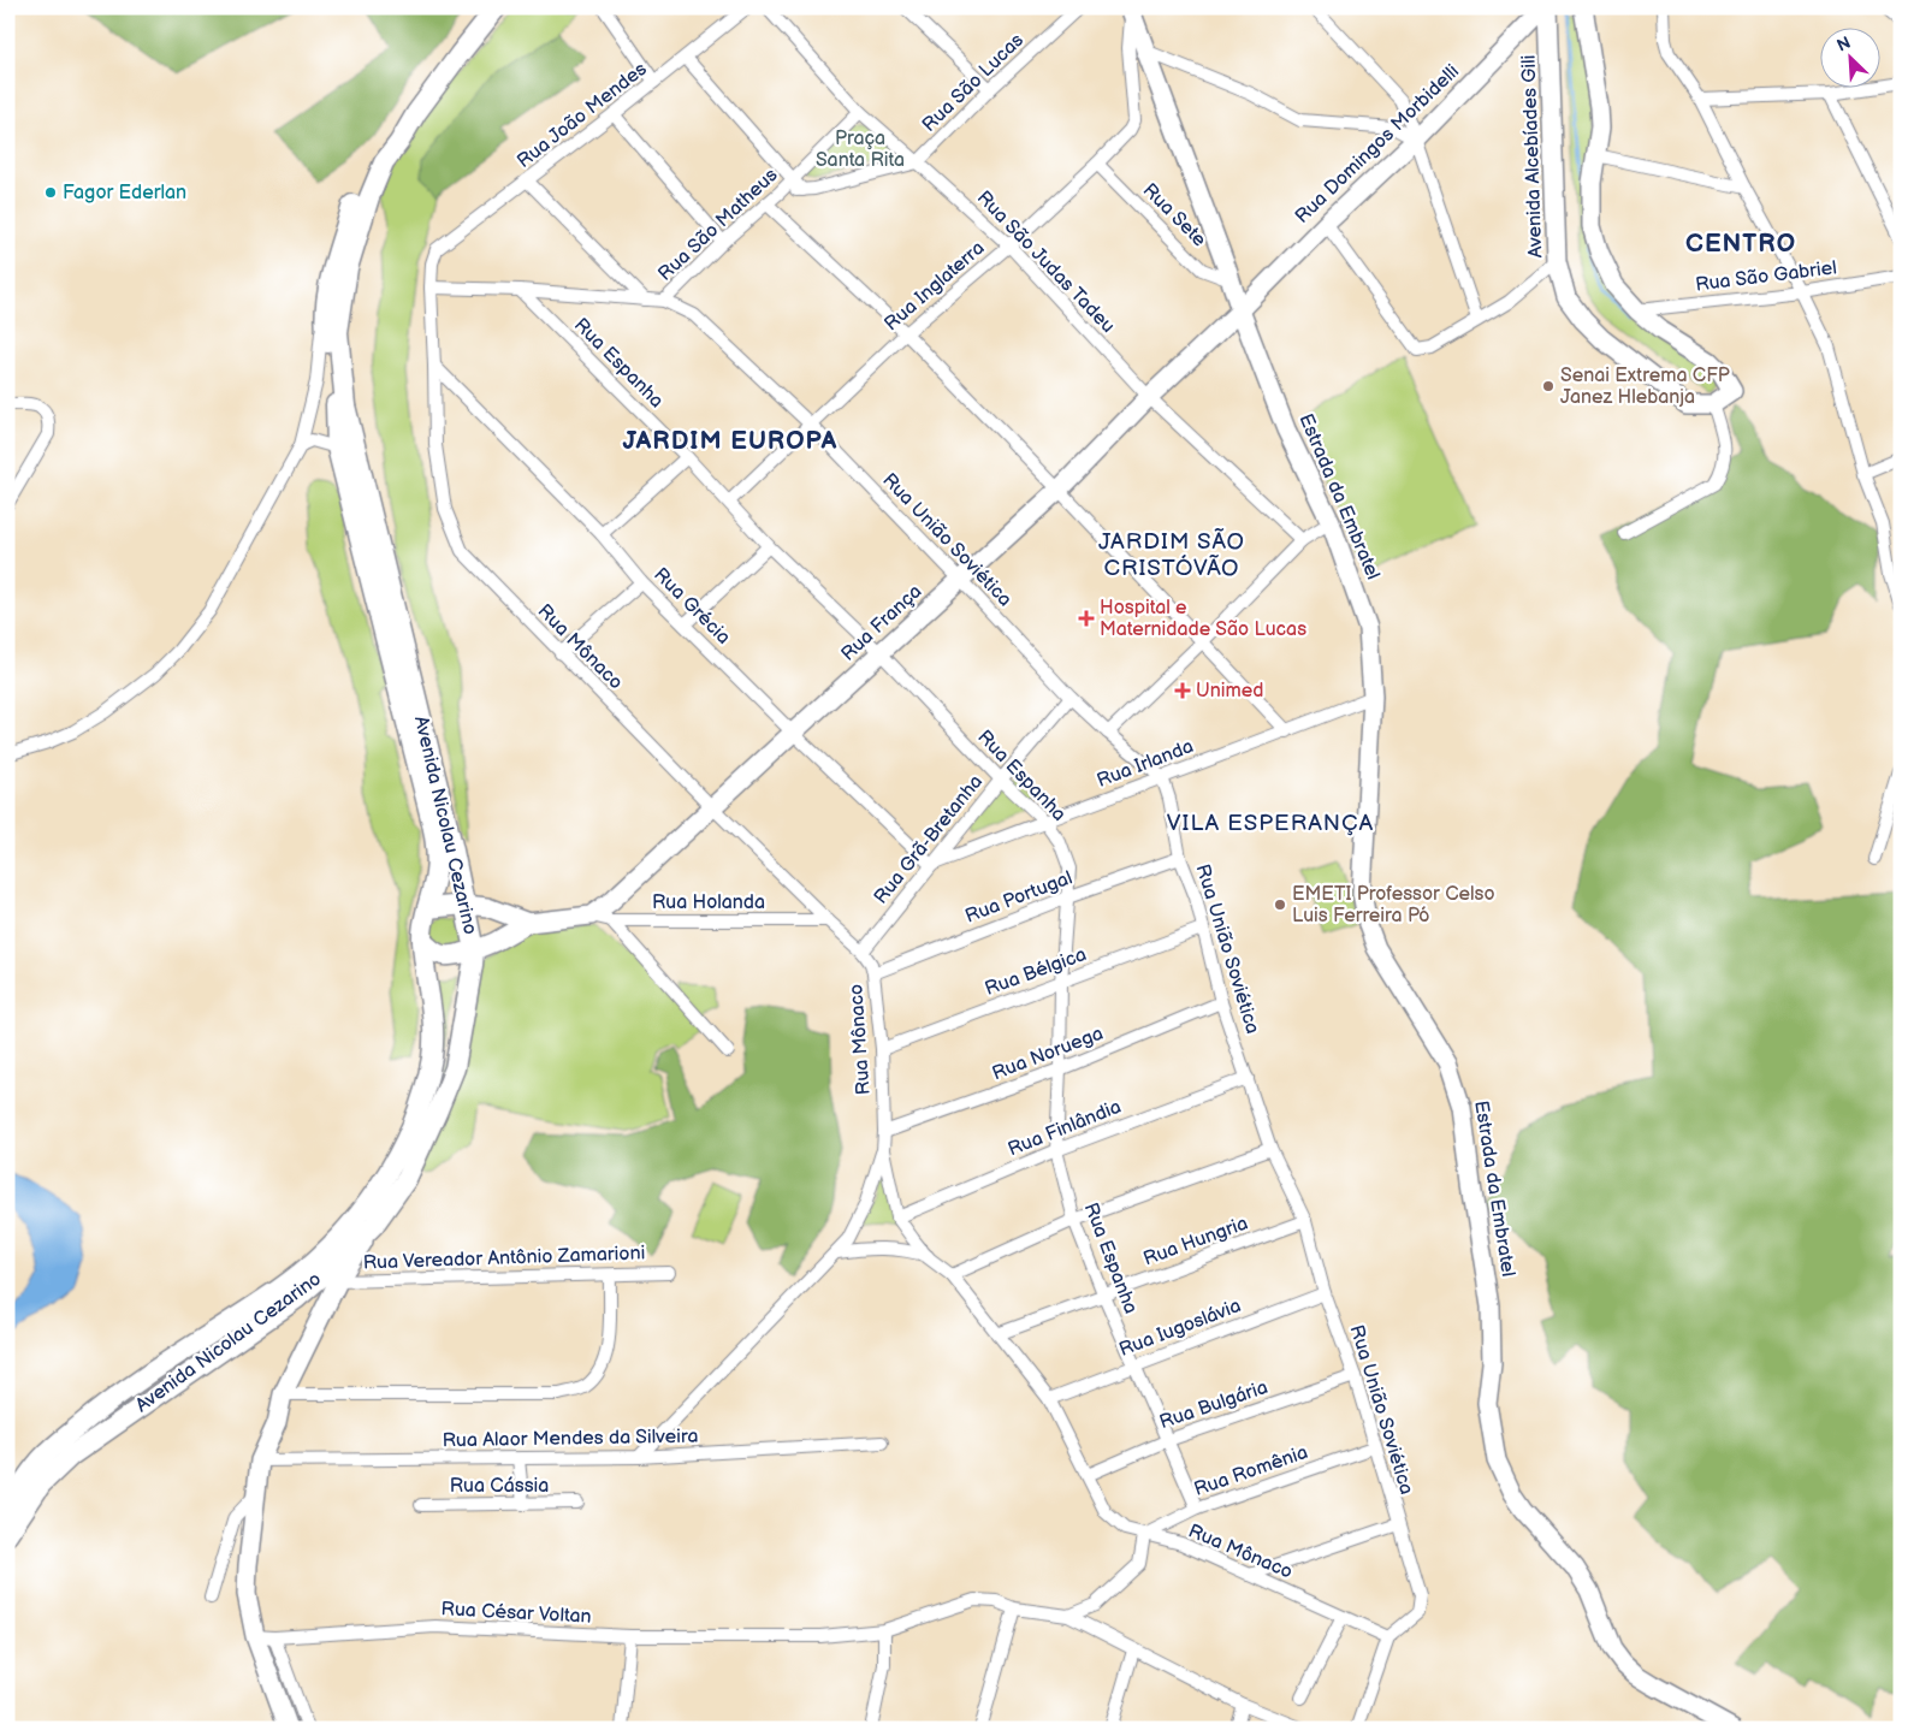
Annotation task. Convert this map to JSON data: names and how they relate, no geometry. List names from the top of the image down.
{
  "streets": {
    "main road": ["Avenida Nicolau Cezarino"],
    "street": [
      "Rua São Lucas",
      "Rua João Mendes",
      "Rua Domingos Morbidelli",
      "Avenida Alcebíades Gili",
      "Rua Sete",
      "Rua São Matheus",
      "Rua São Judas Tadeu",
      "Rua São Gabriel",
      "Rua Inglaterra",
      "Rua Espanha",
      "Estrada da Embratel",
      "Rua União Soviética",
      "Rua Grécia",
      "Rua França",
      "Rua Mônaco",
      "Rua Irlanda",
      "Rua Grã-Bretanha",
      "Rua Portugal",
      "Rua Holanda",
      "Rua Bélgica",
      "Rua Noruega",
      "Rua Finlândia",
      "Rua Hungria",
      "Rua Vereador Antônio Zamarioni",
      "Rua Iugoslávia",
      "Rua Bulgária",
      "Rua Alaor Mendes da Silveira",
      "Rua Romênia",
      "Rua Cássia",
      "Rua César Voltan"
    ]
  },
  "crossings": [
    ["Rua São Lucas", "Rua São Judas Tadeu"],
    ["Rua João Mendes", "Rua Mônaco"],
    ["Rua Domingos Morbidelli", "Avenida Alcebíades Gili"],
    ["Rua Domingos Morbidelli", "Estrada da Embratel"],
    ["Rua Domingos Morbidelli", "Rua França"],
    ["Rua Sete", "Rua Inglaterra"],
    ["Rua Sete", "Estrada da Embratel"],
    ["Rua São Matheus", "Rua São Judas Tadeu"],
    ["Rua São Matheus", "Rua Espanha"],
    ["Rua São Matheus", "Rua União Soviética"],
    ["Rua São Matheus", "Rua Mônaco"],
    ["Rua São Judas Tadeu", "Rua Inglaterra"],
    ["Rua São Judas Tadeu", "Rua França"],
    ["Rua Inglaterra", "Rua Espanha"],
    ["Rua Inglaterra", "Estrada da Embratel"],
    ["Rua Inglaterra", "Rua União Soviética"],
    ["Rua Espanha", "Rua França"],
    ["Rua Espanha", "Rua Irlanda"],
    ["Rua Espanha", "Rua Grã-Bretanha"],
    ["Rua Espanha", "Rua Portugal"],
    ["Rua Espanha", "Rua Bélgica"],
    ["Rua Espanha", "Rua Noruega"],
    ["Rua Espanha", "Rua Finlândia"],
    ["Rua Espanha", "Rua Hungria"],
    ["Rua Espanha", "Rua Iugoslávia"],
    ["Rua Espanha", "Rua Bulgária"],
    ["Rua Espanha", "Rua Romênia"],
    ["Estrada da Embratel", "Rua França"],
    ["Estrada da Embratel", "Rua Irlanda"],
    ["Rua União Soviética", "Rua França"],
    ["Rua União Soviética", "Rua Mônaco"],
    ["Rua União Soviética", "Rua Irlanda"],
    ["Rua União Soviética", "Rua Grã-Bretanha"],
    ["Rua União Soviética", "Rua Portugal"],
    ["Rua União Soviética", "Rua Bélgica"],
    ["Rua União Soviética", "Rua Noruega"],
    ["Rua União Soviética", "Rua Finlândia"],
    ["Rua União Soviética", "Rua Hungria"],
    ["Rua União Soviética", "Rua Iugoslávia"],
    ["Rua União Soviética", "Rua Bulgária"],
    ["Rua União Soviética", "Rua Romênia"],
    ["Rua Grécia", "Rua França"],
    ["Rua Grécia", "Rua Mônaco"],
    ["Rua Grécia", "Rua Irlanda"],
    ["Rua Grécia", "Rua Grã-Bretanha"],
    ["Rua França", "Rua Mônaco"],
    ["Rua França", "Rua Holanda"],
    ["Rua Mônaco", "Rua Grã-Bretanha"],
    ["Rua Mônaco", "Rua Portugal"],
    ["Rua Mônaco", "Rua Holanda"],
    ["Rua Mônaco", "Rua Bélgica"],
    ["Rua Mônaco", "Rua Noruega"],
    ["Rua Mônaco", "Rua Finlândia"],
    ["Rua Mônaco", "Rua Hungria"],
    ["Rua Mônaco", "Rua Iugoslávia"],
    ["Rua Mônaco", "Rua Bulgária"],
    ["Rua Mônaco", "Rua Romênia"],
    ["Rua Irlanda", "Rua Grã-Bretanha"]
  ],
  "districts": [
    "CENTRO",
    "JARDIM EUROPA",
    "JARDIM SÃO CRISTÓVÃO",
    "VILA ESPERANÇA"
  ],
  "parks": ["Praça Santa Rita"],
  "places": {
    "other": ["Fagor Ederlan", "Senai Extrema CFP Janez Hlebanja", "EMETI Professor Celso Luis Ferreira Pó"],
    "health": ["Hospital e Maternidade São Lucas", "Unimed"]
  },
  "north": "top left"
}
